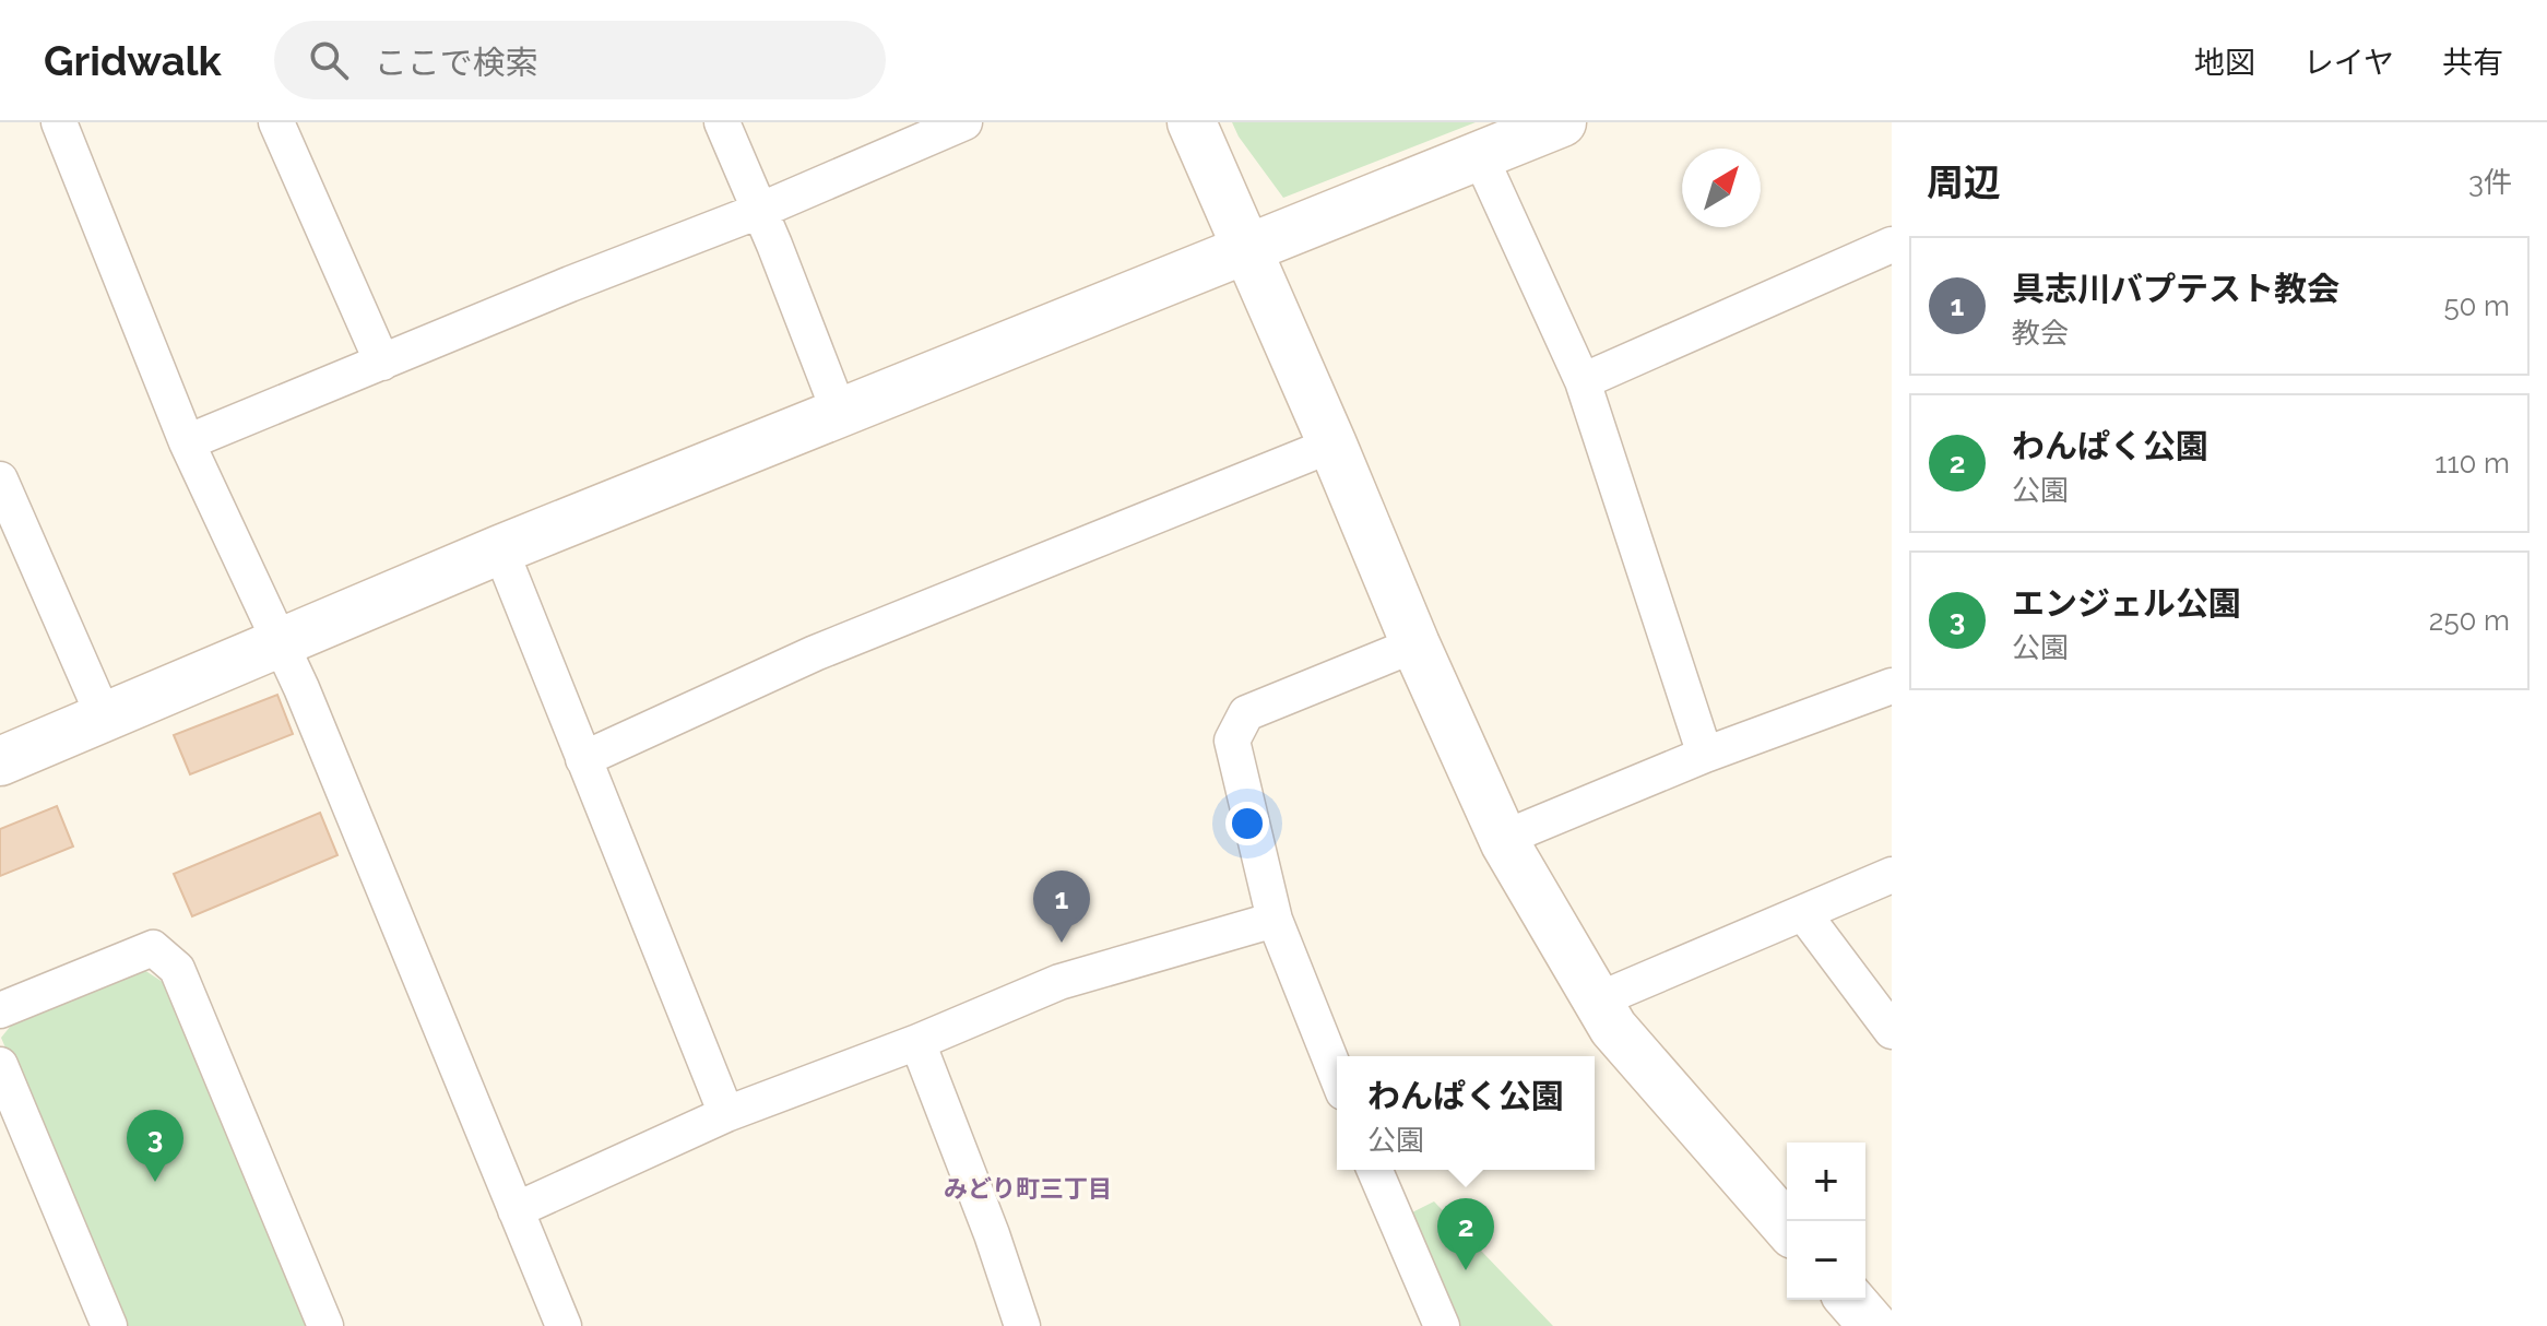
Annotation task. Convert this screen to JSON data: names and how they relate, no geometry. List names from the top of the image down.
{
  "districts": ["みどり町三丁目"],
  "north": "top right",
  "page": {
    "header": "Gridwalk",
    "search": "ここで検索",
    "nav": ["地図", "レイヤ", "共有"],
    "heading": ["周辺", "3件"],
    "list": [
      {
        "mark": "1",
        "name": "具志川バプテスト教会",
        "note": "教会",
        "value": "50 m"
      },
      {
        "mark": "2",
        "name": "わんぱく公園",
        "note": "公園",
        "value": "110 m"
      },
      {
        "mark": "3",
        "name": "エンジェル公園",
        "note": "公園",
        "value": "250 m"
      }
    ],
    "pins": ["1", "3", "2"],
    "popup": ["わんぱく公園", "公園"],
    "map_buttons": ["+", "−"]
  }
}
